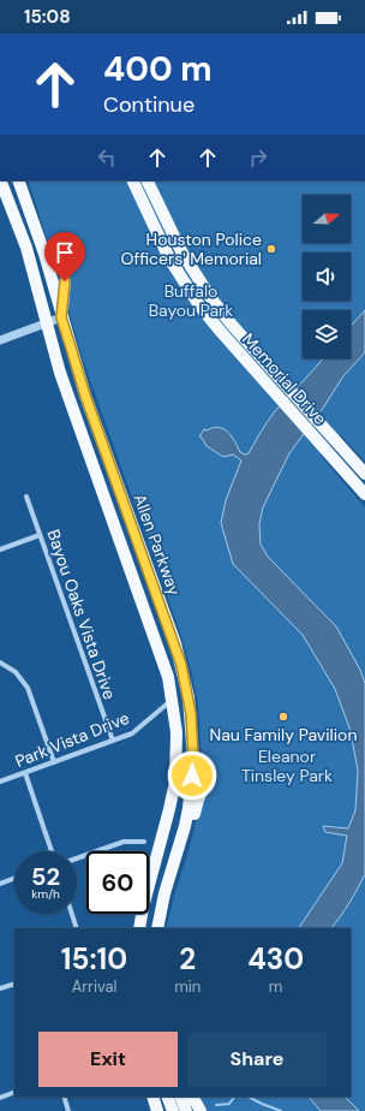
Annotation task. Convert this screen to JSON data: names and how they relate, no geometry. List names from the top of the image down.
{
  "streets": {
    "main road": ["Memorial Drive", "Allen Parkway"],
    "street": ["Bayou Oaks Vista Drive", "Park Vista Drive"]
  },
  "crossings": [
    ["Allen Parkway", "Park Vista Drive"],
    ["Bayou Oaks Vista Drive", "Park Vista Drive"]
  ],
  "parks": ["Buffalo Bayou Park", "Eleanor Tinsley Park"],
  "places": ["Houston Police Officers' Memorial", "Nau Family Pavilion"],
  "north": "right",
  "page": {
    "status": "15:08",
    "turn": ["400 m", "Continue"],
    "speed": "52 km/h",
    "limit": "60",
    "eta": [
      "15:10",
      "Arrival",
      "2",
      "min",
      "430",
      "m"
    ],
    "buttons": ["Exit", "Share"]
  }
}
